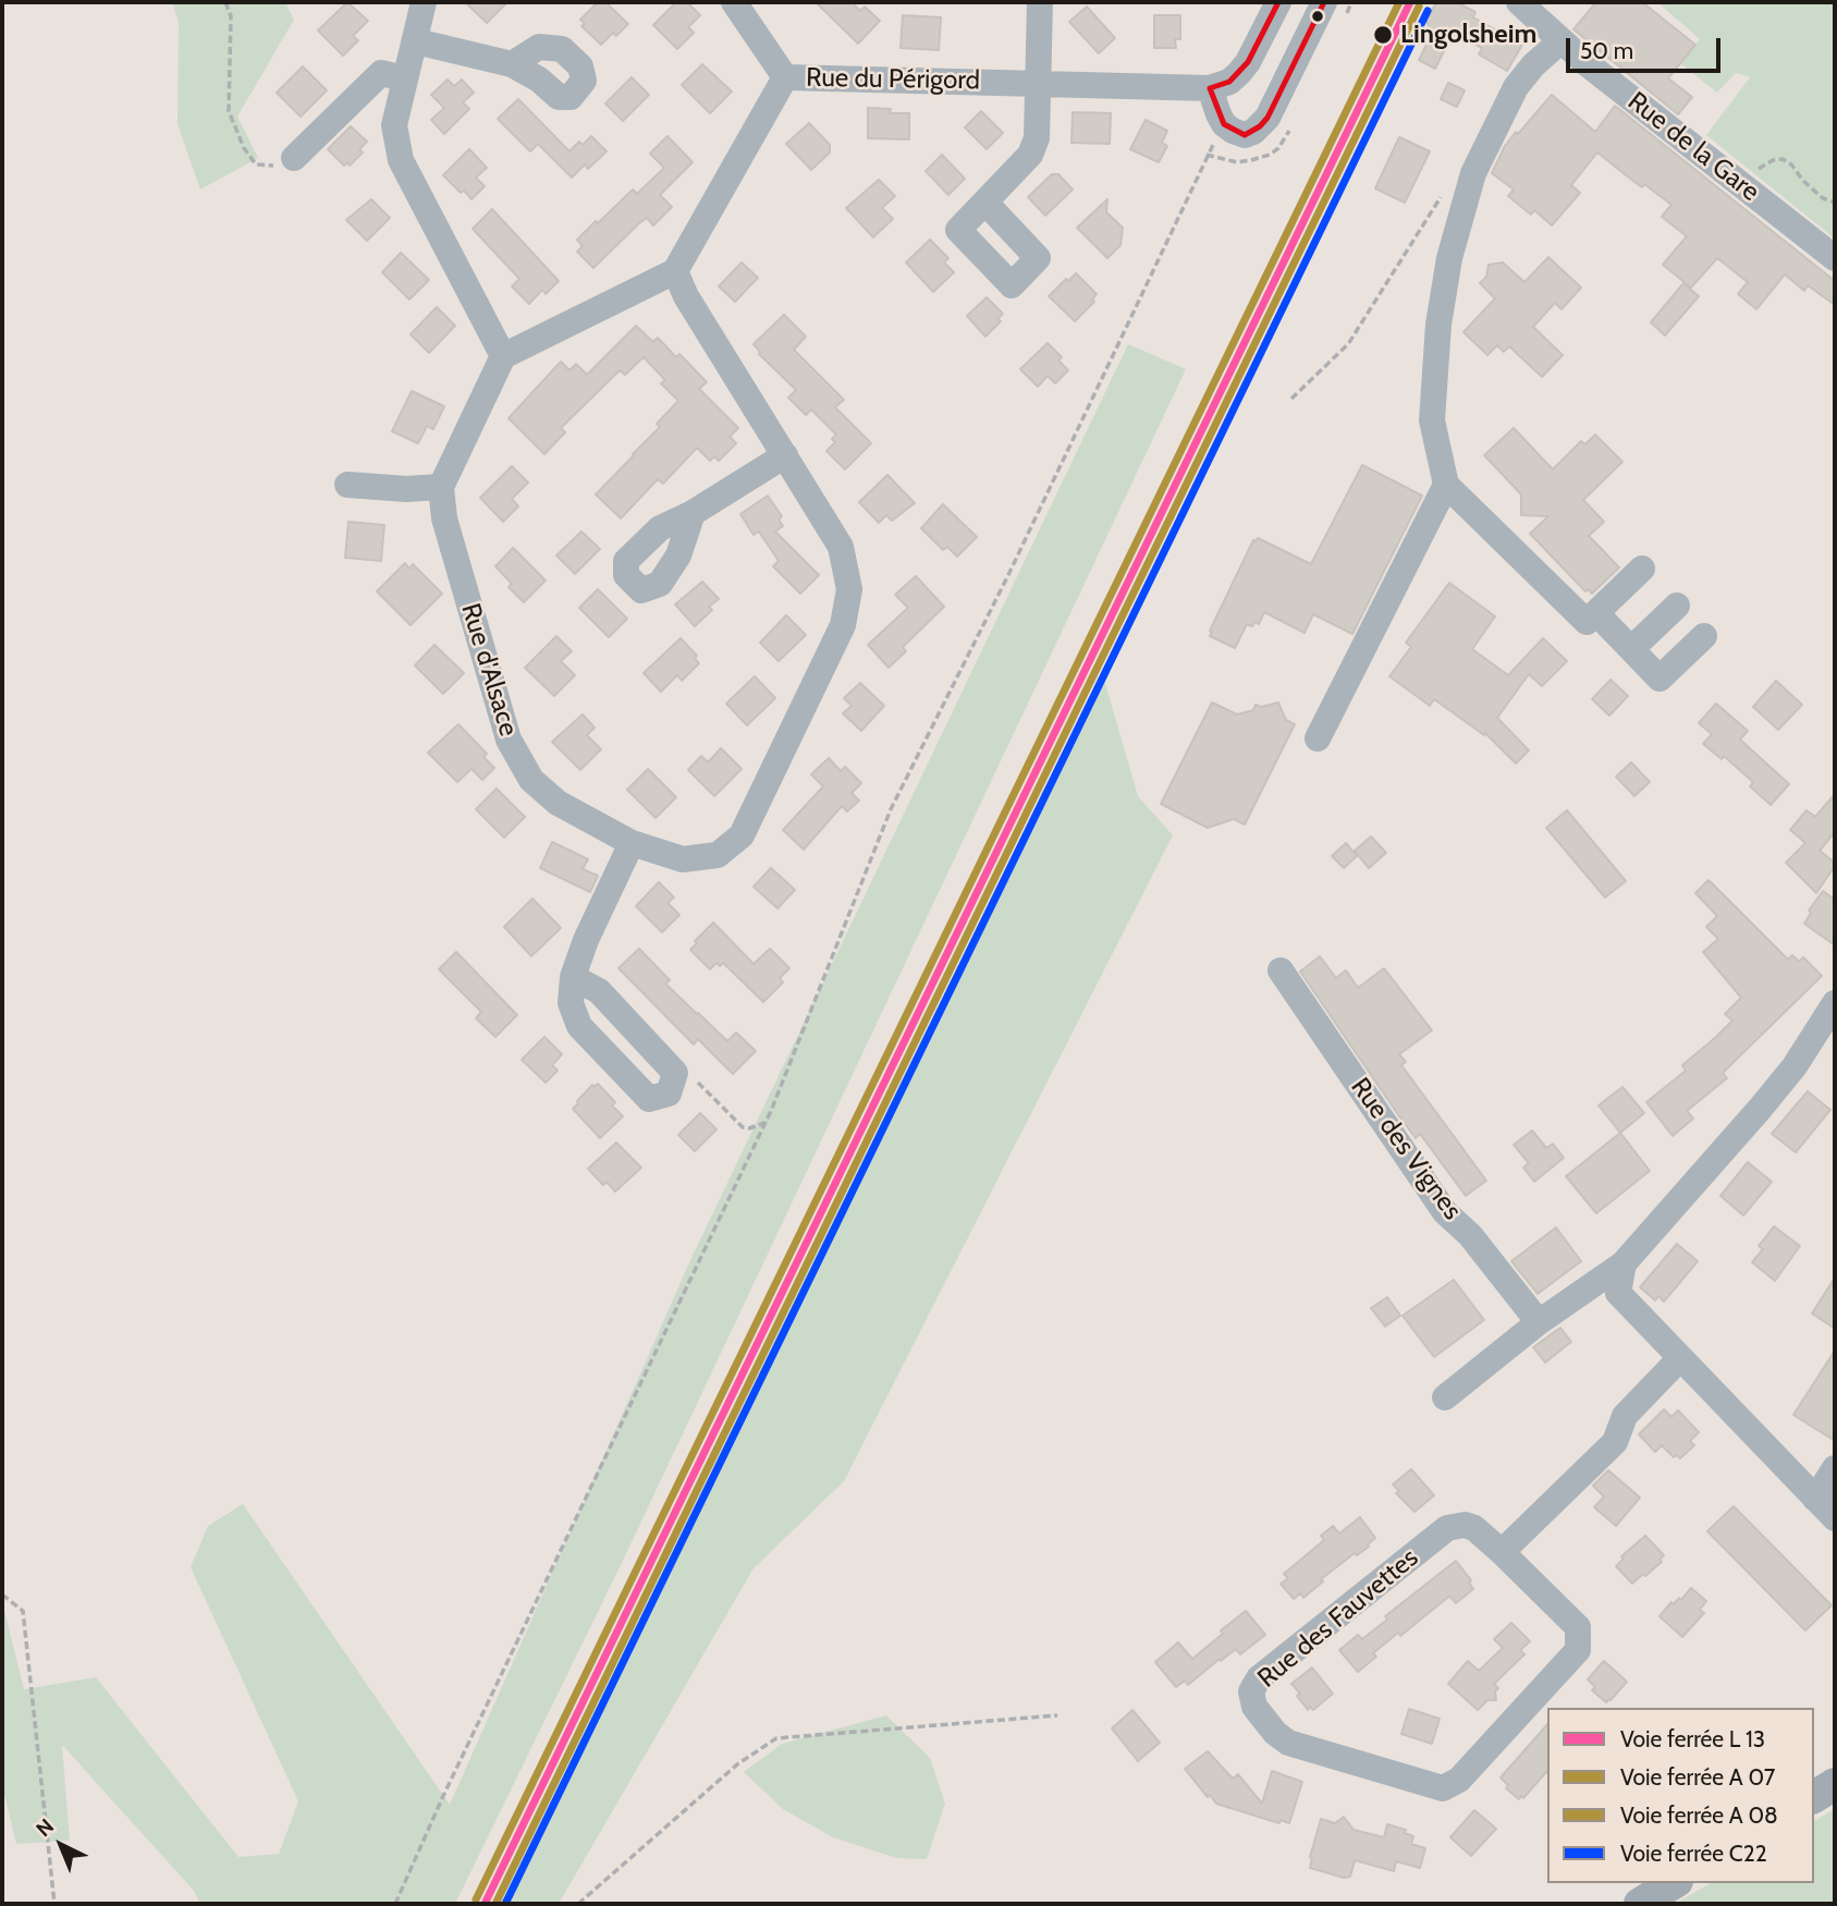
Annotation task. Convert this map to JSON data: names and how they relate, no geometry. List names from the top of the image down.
{
  "streets": {
    "street": [
      "Rue du Périgord",
      "Rue de la Gare",
      "Rue d'Alsace",
      "Rue des Vignes",
      "Rue des Fauvettes"
    ]
  },
  "crossings": [
    ["Rue du Périgord", "Rue d'Alsace"]
  ],
  "places": ["Lingolsheim"],
  "lines": ["rail line C22"],
  "legend": [
    "Voie ferrée L 13",
    "Voie ferrée A 07",
    "Voie ferrée A 08",
    "Voie ferrée C22"
  ],
  "scale_bar": "50 m",
  "north": "top left"
}
